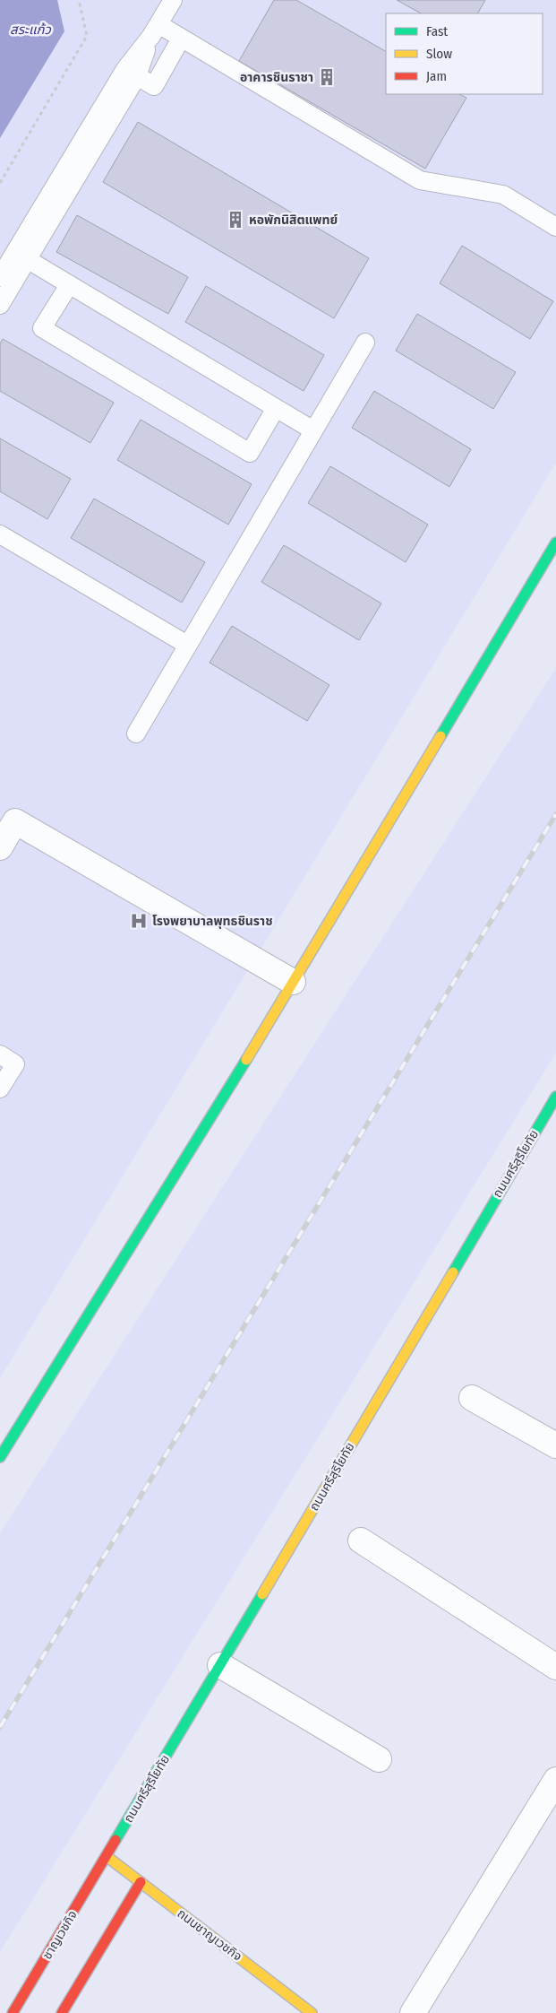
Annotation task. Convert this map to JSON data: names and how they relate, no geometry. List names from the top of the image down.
{
  "streets": {
    "street": ["ถนนศรีสุริโยทัย", "ชาญเวชกิจ", "ถนนชาญเวชกิจ"]
  },
  "crossings": [
    ["ถนนศรีสุริโยทัย", "ชาญเวชกิจ"],
    ["ถนนศรีสุริโยทัย", "ถนนชาญเวชกิจ"],
    ["ชาญเวชกิจ", "ถนนชาญเวชกิจ"]
  ],
  "water": ["สระแก้ว"],
  "places": {
    "building": ["อาคารชินราชา", "หอพักนิสิตแพทย์"],
    "hospital": ["โรงพยาบาลพุทธชินราช"]
  },
  "legend": ["Fast", "Slow", "Jam"]
}
